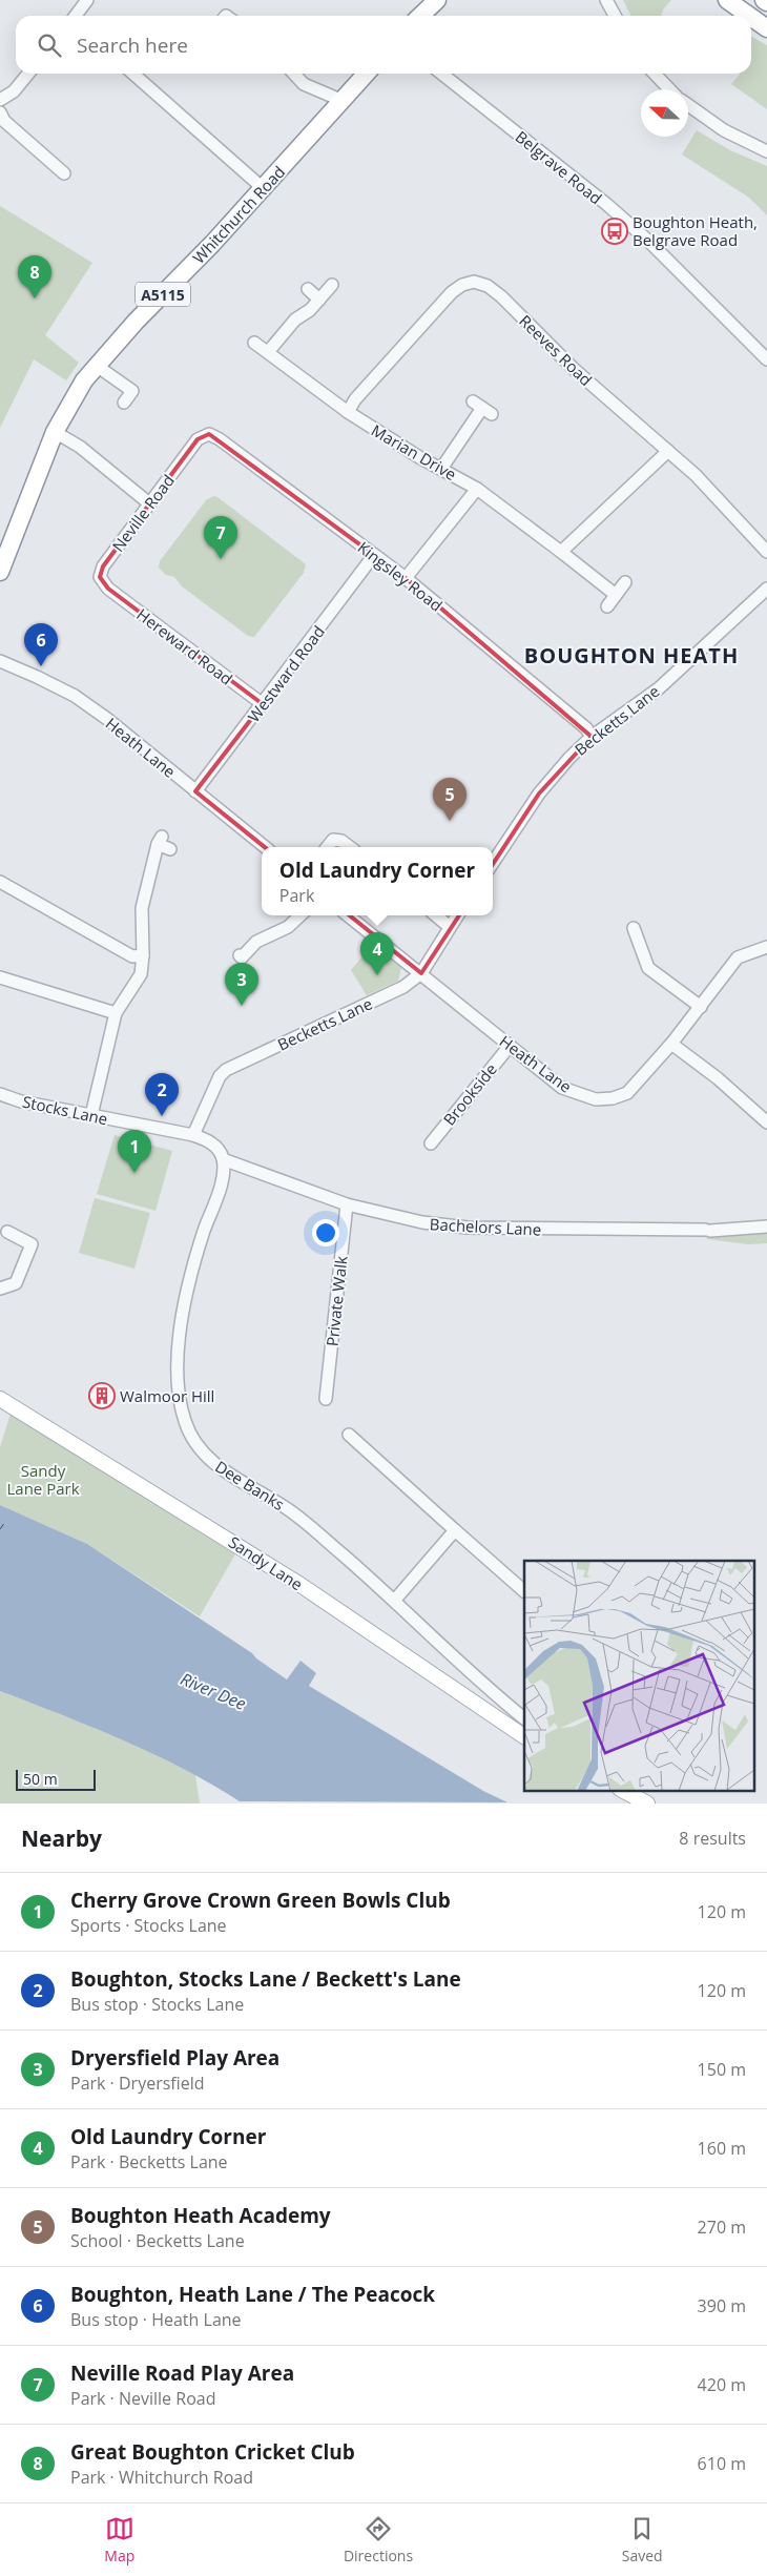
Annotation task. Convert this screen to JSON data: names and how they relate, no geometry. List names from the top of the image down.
{
  "streets": {
    "highway": ["Whitchurch Road", "A5115"],
    "main road": ["Sandy Lane"],
    "street": [
      "Belgrave Road",
      "Reeves Road",
      "Marian Drive",
      "Neville Road",
      "Kingsley Road",
      "Hereward Road",
      "Westward Road",
      "Becketts Lane",
      "Heath Lane",
      "Brookside",
      "Stocks Lane",
      "Bachelors Lane",
      "Private Walk",
      "Dee Banks"
    ]
  },
  "crossings": [
    ["Reeves Road", "Marian Drive"],
    ["Neville Road", "Kingsley Road"],
    ["Neville Road", "Hereward Road"],
    ["Kingsley Road", "Westward Road"],
    ["Kingsley Road", "Becketts Lane"],
    ["Hereward Road", "Westward Road"],
    ["Westward Road", "Heath Lane"],
    ["Becketts Lane", "Heath Lane"],
    ["Becketts Lane", "Stocks Lane"],
    ["Heath Lane", "Brookside"],
    ["Bachelors Lane", "Private Walk"],
    ["Bachelors Lane", "Dee Banks"]
  ],
  "districts": ["BOUGHTON HEATH"],
  "water": ["River Dee"],
  "parks": ["Sandy Lane Park"],
  "places": {
    "bus stop": ["Boughton Heath, Belgrave Road"],
    "building": ["Walmoor Hill"]
  },
  "scale_bar": "50 m",
  "north": "left",
  "page": {
    "search": "Search here",
    "pins": [
      "8",
      "7",
      "6",
      "5",
      "4",
      "3",
      "2",
      "1"
    ],
    "popup": ["Old Laundry Corner", "Park"],
    "scale": "50 m",
    "heading": ["Nearby", "8 results"],
    "list": [
      {
        "mark": "1",
        "name": "Cherry Grove Crown Green Bowls Club",
        "note": "Sports · Stocks Lane",
        "value": "120 m"
      },
      {
        "mark": "2",
        "name": "Boughton, Stocks Lane / Beckett's Lane",
        "note": "Bus stop · Stocks Lane",
        "value": "120 m"
      },
      {
        "mark": "3",
        "name": "Dryersfield Play Area",
        "note": "Park · Dryersfield",
        "value": "150 m"
      },
      {
        "mark": "4",
        "name": "Old Laundry Corner",
        "note": "Park · Becketts Lane",
        "value": "160 m"
      },
      {
        "mark": "5",
        "name": "Boughton Heath Academy",
        "note": "School · Becketts Lane",
        "value": "270 m"
      },
      {
        "mark": "6",
        "name": "Boughton, Heath Lane / The Peacock",
        "note": "Bus stop · Heath Lane",
        "value": "390 m"
      },
      {
        "mark": "7",
        "name": "Neville Road Play Area",
        "note": "Park · Neville Road",
        "value": "420 m"
      },
      {
        "mark": "8",
        "name": "Great Boughton Cricket Club",
        "note": "Park · Whitchurch Road",
        "value": "610 m"
      }
    ],
    "nav": ["Map", "Directions", "Saved"]
  }
}
